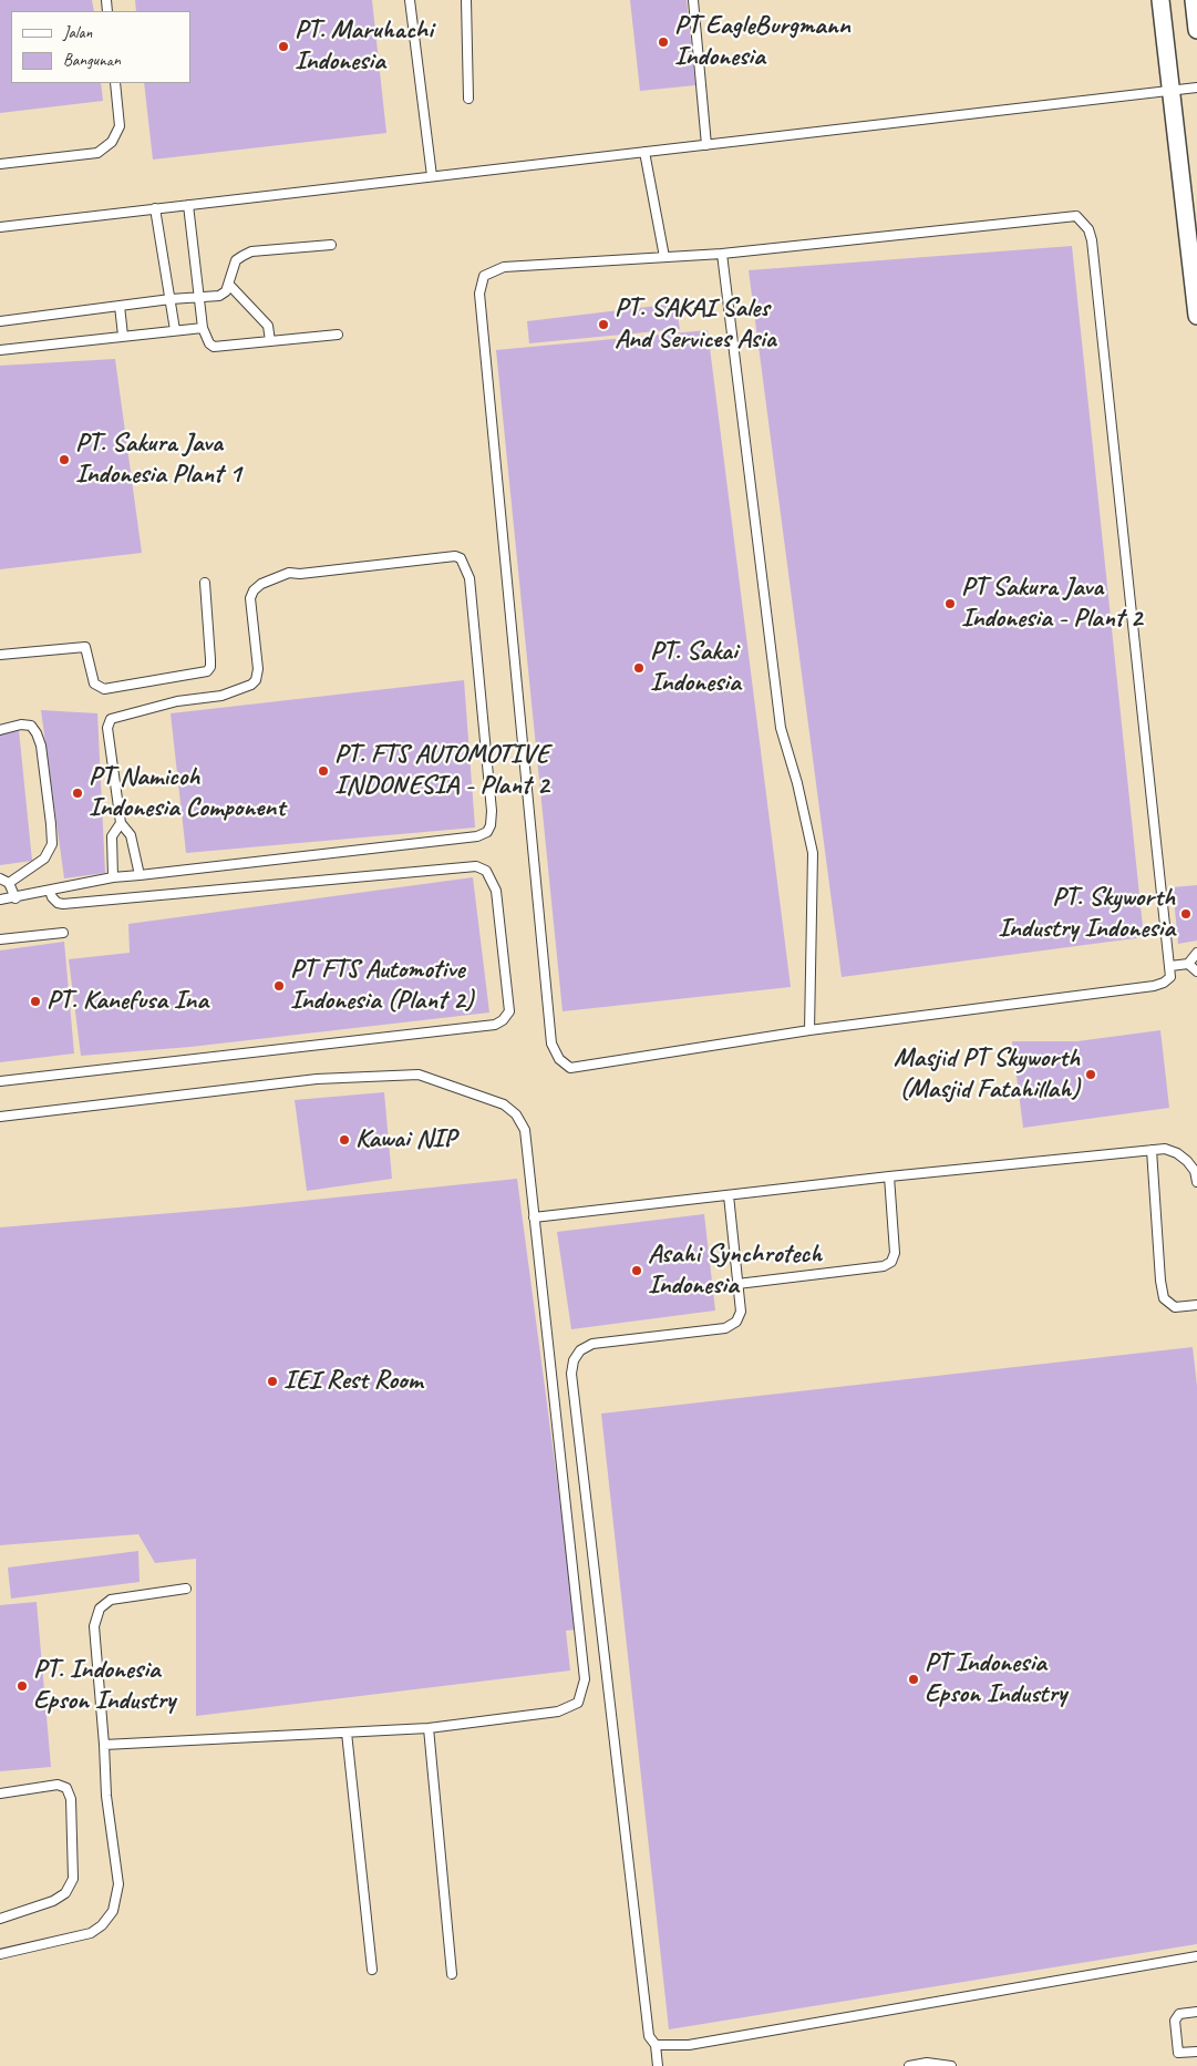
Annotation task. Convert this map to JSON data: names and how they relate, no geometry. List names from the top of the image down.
{
  "places": [
    "PT EagleBurgmann Indonesia",
    "PT. Maruhachi Indonesia",
    "PT. SAKAI Sales And Services Asia",
    "PT. Sakura Java Indonesia Plant 1",
    "PT Sakura Java Indonesia - Plant 2",
    "PT. Sakai Indonesia",
    "PT. FTS AUTOMOTIVE INDONESIA - Plant 2",
    "PT Namicoh Indonesia Component",
    "PT. Skyworth Industry Indonesia",
    "PT FTS Automotive Indonesia (Plant 2)",
    "PT. Kanefusa Ina",
    "Masjid PT Skyworth (Masjid Fatahillah)",
    "Kawai NIP",
    "Asahi Synchrotech Indonesia",
    "IEI Rest Room",
    "PT Indonesia Epson Industry",
    "PT. Indonesia Epson Industry"
  ],
  "legend": ["Jalan", "Bangunan"]
}
